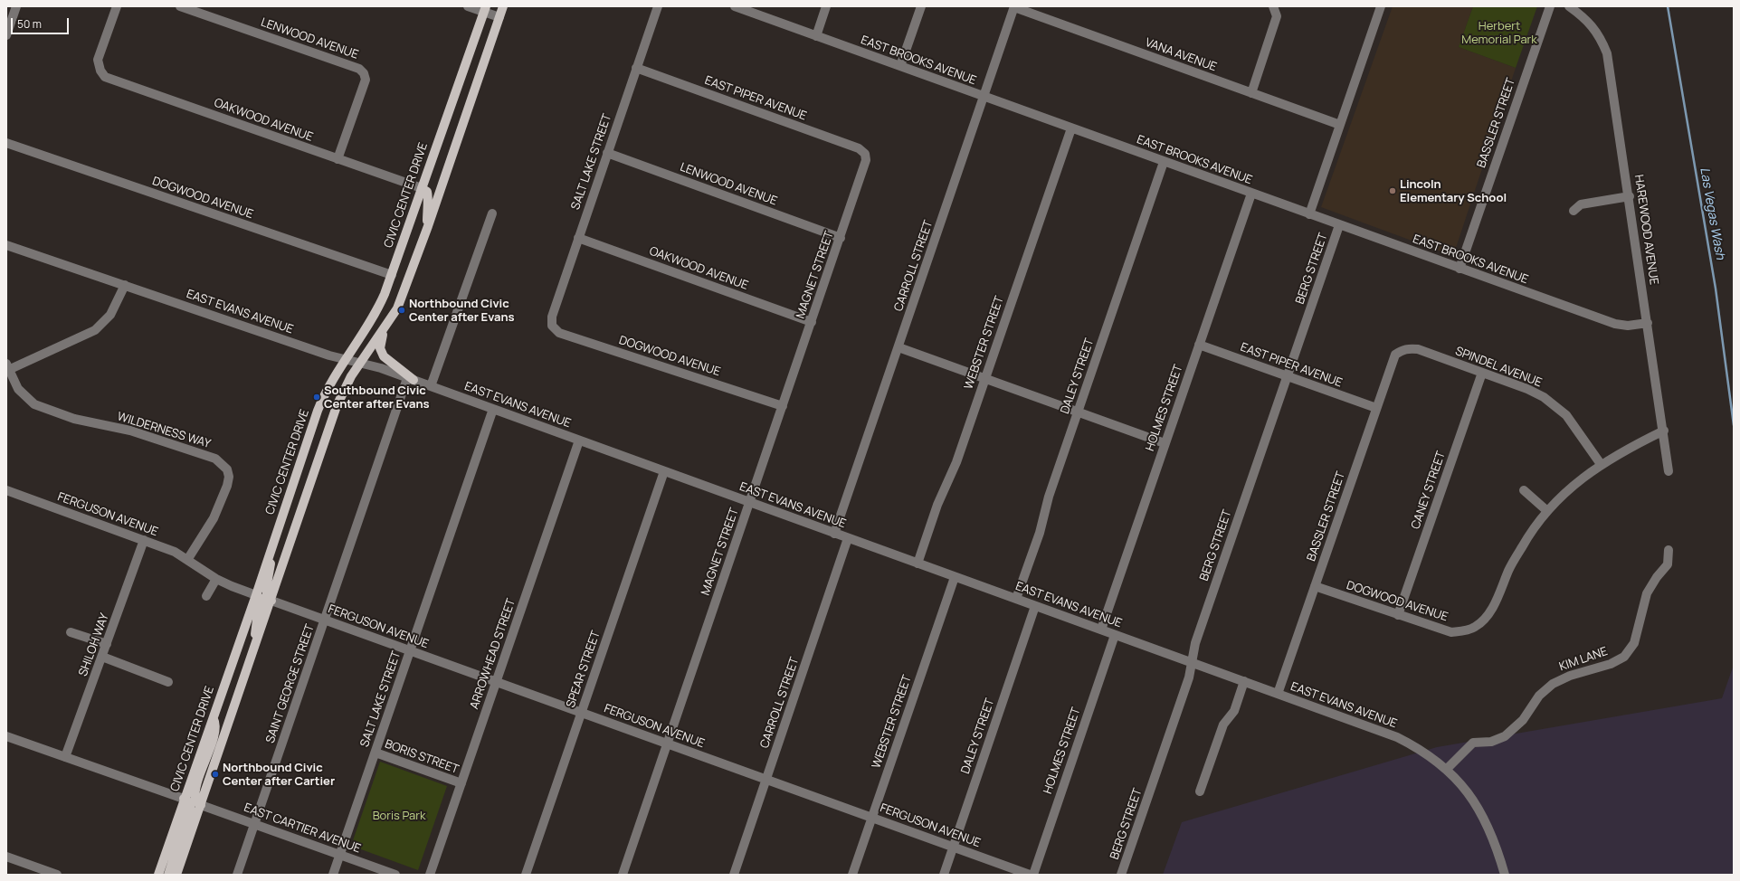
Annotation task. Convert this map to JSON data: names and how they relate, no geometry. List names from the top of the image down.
{
  "streets": {
    "main road": ["CIVIC CENTER DRIVE"],
    "street": [
      "LENWOOD AVENUE",
      "VANA AVENUE",
      "EAST BROOKS AVENUE",
      "EAST PIPER AVENUE",
      "OAKWOOD AVENUE",
      "BASSLER STREET",
      "SALT LAKE STREET",
      "DOGWOOD AVENUE",
      "HAREWOOD AVENUE",
      "CARROLL STREET",
      "BERG STREET",
      "MAGNET STREET",
      "EAST EVANS AVENUE",
      "WEBSTER STREET",
      "SPINDEL AVENUE",
      "DALEY STREET",
      "HOLMES STREET",
      "WILDERNESS WAY",
      "CANEY STREET",
      "FERGUSON AVENUE",
      "SHILOH WAY",
      "ARROWHEAD STREET",
      "KIM LANE",
      "SPEAR STREET",
      "SAINT GEORGE STREET",
      "BORIS STREET",
      "EAST CARTIER AVENUE"
    ]
  },
  "crossings": [
    ["LENWOOD AVENUE", "OAKWOOD AVENUE"],
    ["LENWOOD AVENUE", "SALT LAKE STREET"],
    ["LENWOOD AVENUE", "MAGNET STREET"],
    ["VANA AVENUE", "CARROLL STREET"],
    ["EAST BROOKS AVENUE", "BASSLER STREET"],
    ["EAST BROOKS AVENUE", "HAREWOOD AVENUE"],
    ["EAST BROOKS AVENUE", "CARROLL STREET"],
    ["EAST BROOKS AVENUE", "BERG STREET"],
    ["EAST BROOKS AVENUE", "WEBSTER STREET"],
    ["EAST BROOKS AVENUE", "DALEY STREET"],
    ["EAST BROOKS AVENUE", "HOLMES STREET"],
    ["EAST PIPER AVENUE", "BASSLER STREET"],
    ["EAST PIPER AVENUE", "SALT LAKE STREET"],
    ["EAST PIPER AVENUE", "BERG STREET"],
    ["EAST PIPER AVENUE", "MAGNET STREET"],
    ["EAST PIPER AVENUE", "HOLMES STREET"],
    ["OAKWOOD AVENUE", "SALT LAKE STREET"],
    ["OAKWOOD AVENUE", "CIVIC CENTER DRIVE"],
    ["OAKWOOD AVENUE", "MAGNET STREET"],
    ["BASSLER STREET", "DOGWOOD AVENUE"],
    ["BASSLER STREET", "EAST EVANS AVENUE"],
    ["BASSLER STREET", "SPINDEL AVENUE"],
    ["SALT LAKE STREET", "DOGWOOD AVENUE"],
    ["SALT LAKE STREET", "EAST EVANS AVENUE"],
    ["SALT LAKE STREET", "FERGUSON AVENUE"],
    ["SALT LAKE STREET", "BORIS STREET"],
    ["SALT LAKE STREET", "EAST CARTIER AVENUE"],
    ["CIVIC CENTER DRIVE", "DOGWOOD AVENUE"],
    ["CIVIC CENTER DRIVE", "EAST EVANS AVENUE"],
    ["CIVIC CENTER DRIVE", "FERGUSON AVENUE"],
    ["DOGWOOD AVENUE", "HAREWOOD AVENUE"],
    ["DOGWOOD AVENUE", "MAGNET STREET"],
    ["DOGWOOD AVENUE", "SPINDEL AVENUE"],
    ["DOGWOOD AVENUE", "CANEY STREET"],
    ["CARROLL STREET", "EAST EVANS AVENUE"],
    ["CARROLL STREET", "FERGUSON AVENUE"],
    ["BERG STREET", "EAST EVANS AVENUE"],
    ["MAGNET STREET", "EAST EVANS AVENUE"],
    ["MAGNET STREET", "FERGUSON AVENUE"],
    ["EAST EVANS AVENUE", "WEBSTER STREET"],
    ["EAST EVANS AVENUE", "DALEY STREET"],
    ["EAST EVANS AVENUE", "HOLMES STREET"],
    ["EAST EVANS AVENUE", "ARROWHEAD STREET"],
    ["EAST EVANS AVENUE", "KIM LANE"],
    ["EAST EVANS AVENUE", "SPEAR STREET"],
    ["EAST EVANS AVENUE", "SAINT GEORGE STREET"],
    ["WEBSTER STREET", "FERGUSON AVENUE"],
    ["SPINDEL AVENUE", "CANEY STREET"],
    ["DALEY STREET", "FERGUSON AVENUE"],
    ["WILDERNESS WAY", "FERGUSON AVENUE"],
    ["FERGUSON AVENUE", "SHILOH WAY"],
    ["FERGUSON AVENUE", "ARROWHEAD STREET"],
    ["FERGUSON AVENUE", "SPEAR STREET"],
    ["FERGUSON AVENUE", "SAINT GEORGE STREET"],
    ["ARROWHEAD STREET", "BORIS STREET"],
    ["SAINT GEORGE STREET", "EAST CARTIER AVENUE"]
  ],
  "water": ["Las Vegas Wash"],
  "parks": ["Herbert Memorial Park", "Boris Park"],
  "places": [
    "Lincoln Elementary School",
    "Northbound Civic Center after Evans",
    "Southbound Civic Center after Evans",
    "Northbound Civic Center after Cartier"
  ],
  "scale_bar": "50 m"
}
